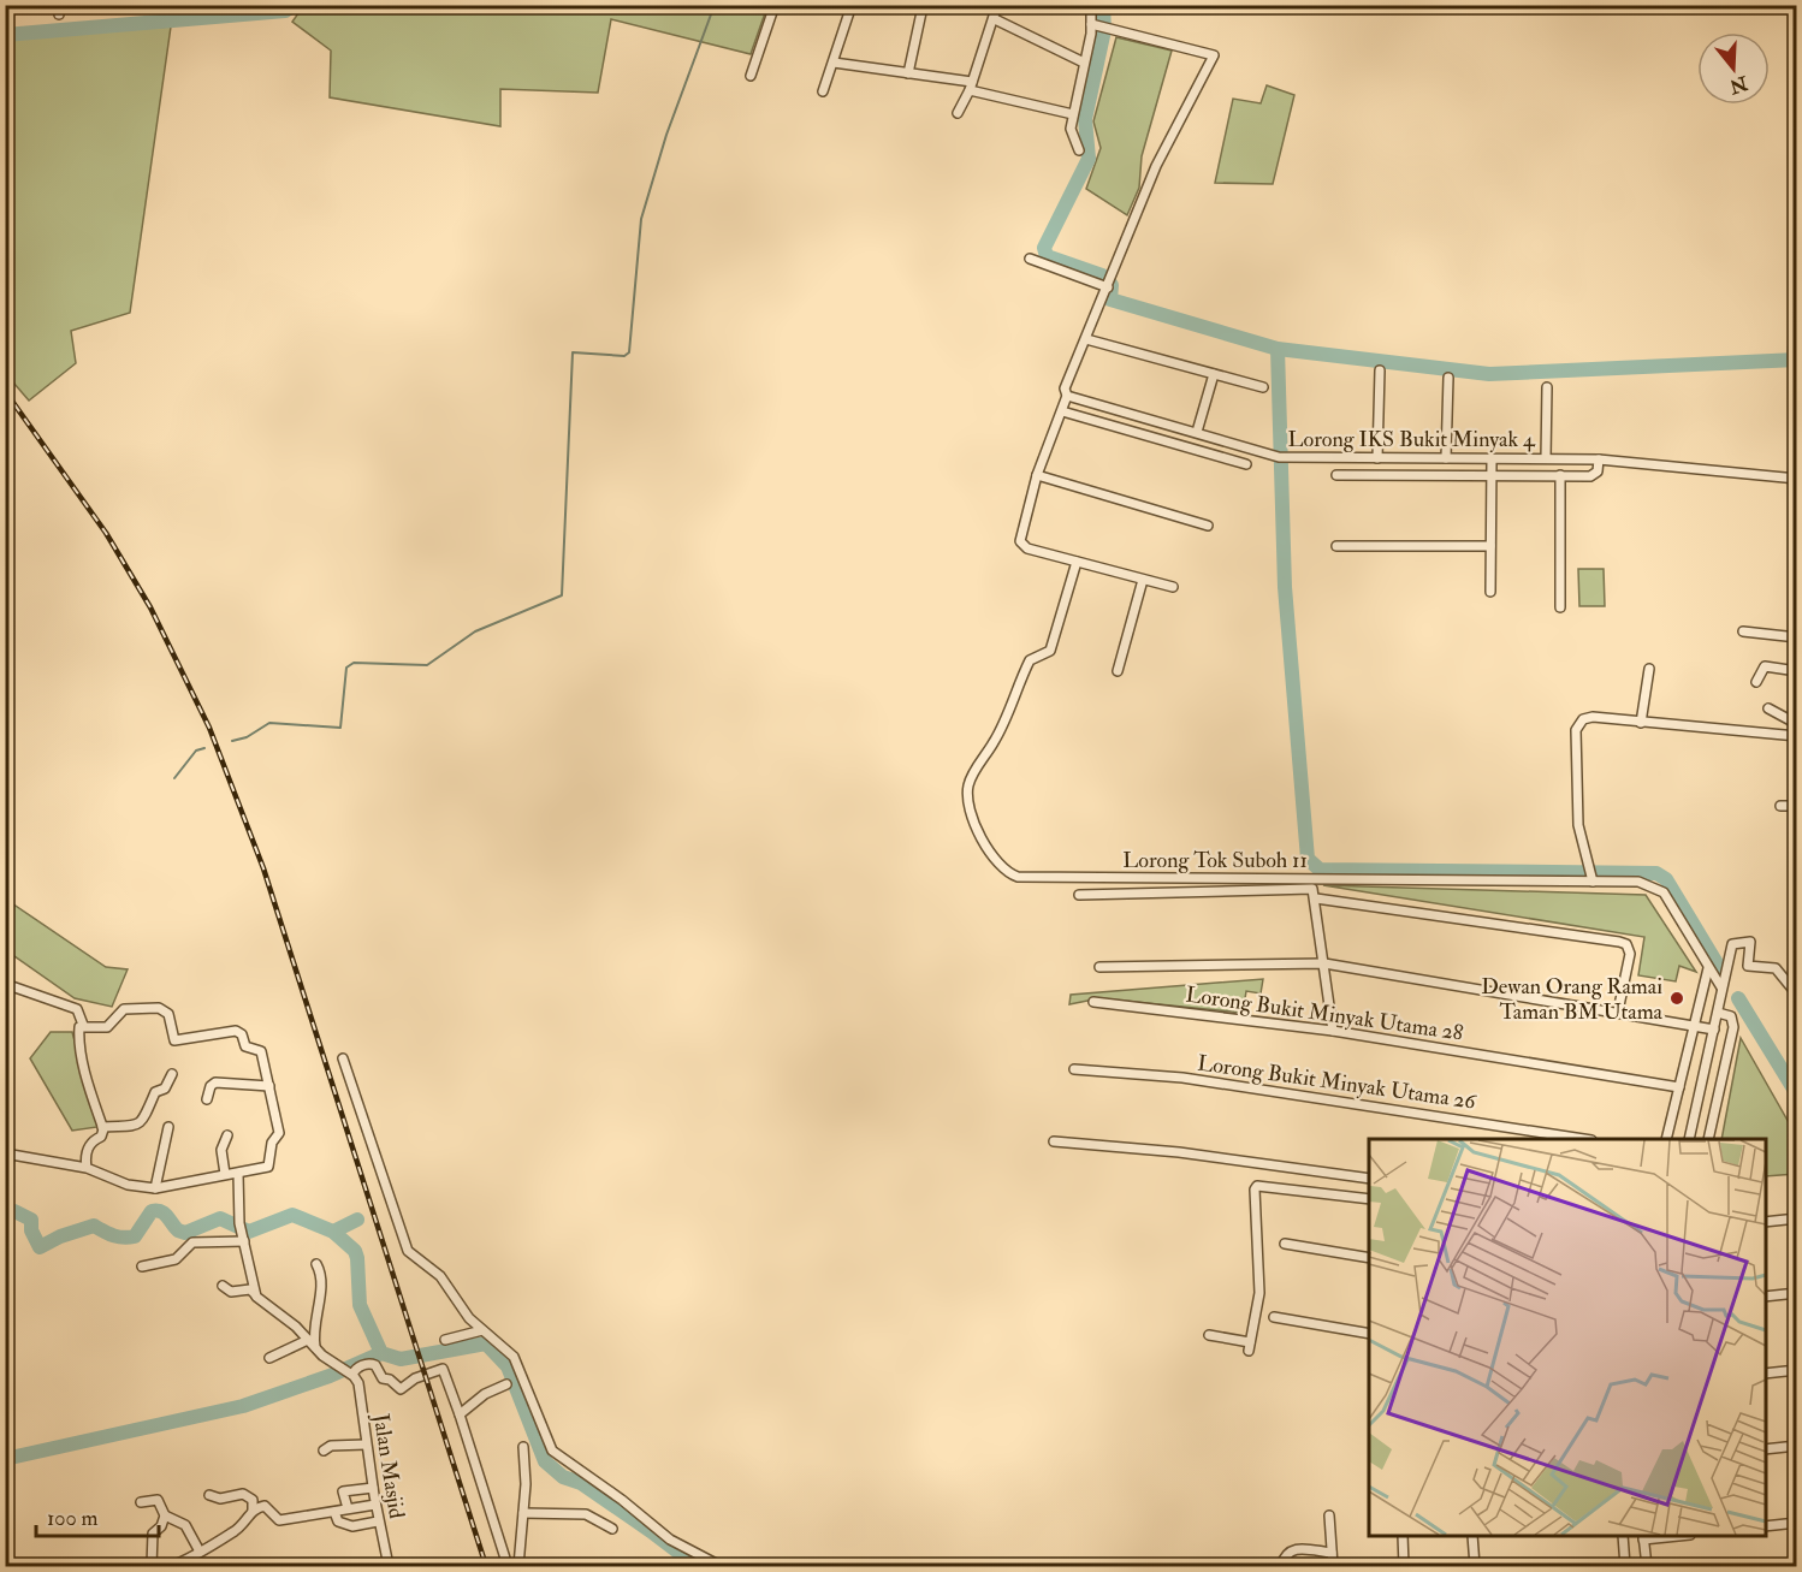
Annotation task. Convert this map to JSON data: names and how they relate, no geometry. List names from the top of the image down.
{
  "streets": {
    "street": [
      "Lorong IKS Bukit Minyak 4",
      "Lorong Tok Suboh 11",
      "Lorong Bukit Minyak Utama 28",
      "Lorong Bukit Minyak Utama 26",
      "Jalan Masjid"
    ]
  },
  "places": ["Dewan Orang Ramai Taman BM Utama"],
  "scale_bar": "100 m",
  "north": "bottom"
}
